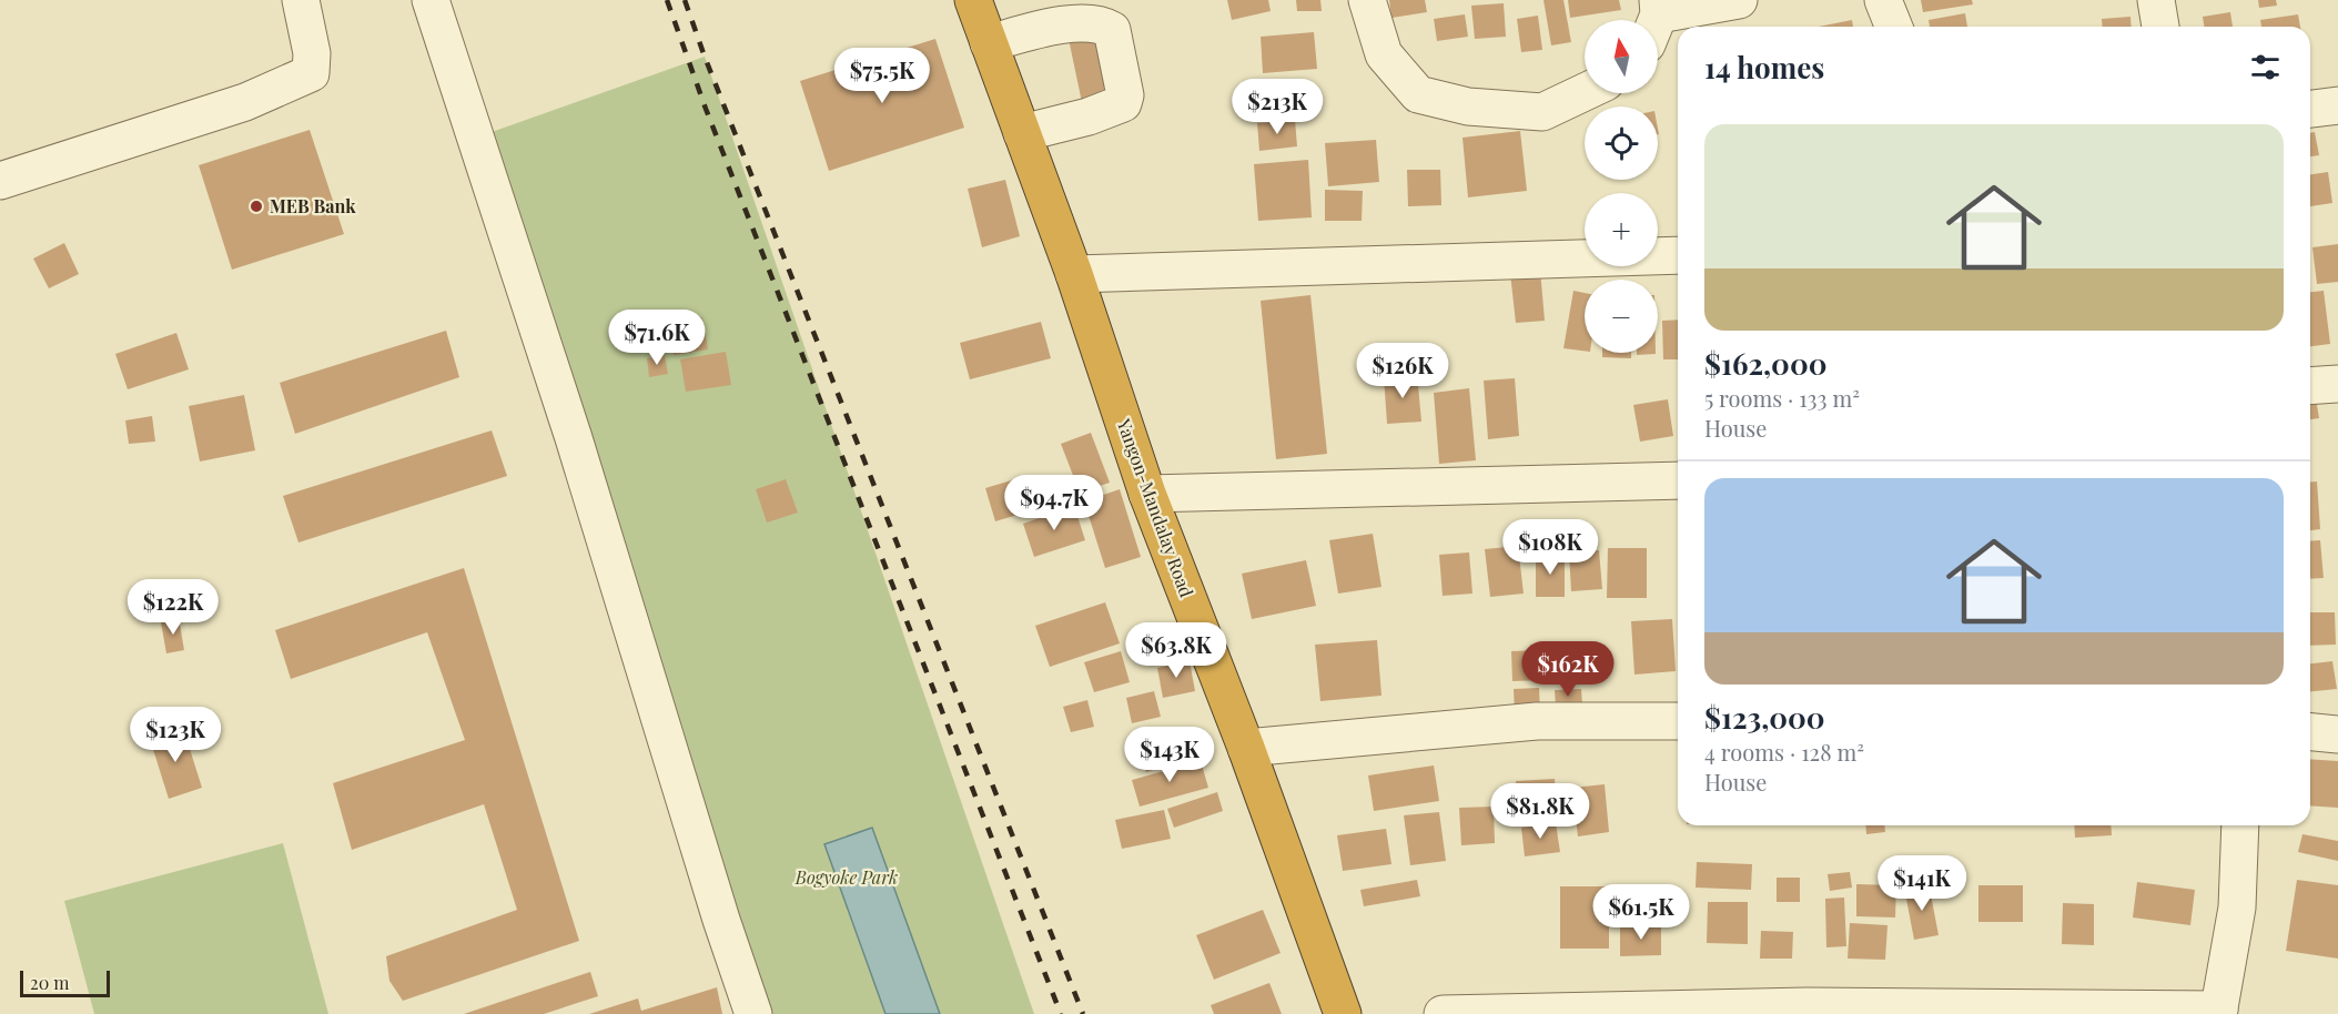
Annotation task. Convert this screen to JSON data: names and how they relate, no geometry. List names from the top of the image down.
{
  "streets": {
    "highway": ["Yangon-Mandalay Road"]
  },
  "parks": ["Bogyoke Park"],
  "places": ["MEB Bank"],
  "scale_bar": "20 m",
  "north": "top",
  "page": {
    "map_buttons": ["+", "−"],
    "heading": "14 homes",
    "price": [
      "$75.5K",
      "$213K",
      "$71.6K",
      "$126K",
      "$94.7K",
      "$108K",
      "$122K",
      "$63.8K",
      "$162K",
      "$123K",
      "$143K",
      "$81.8K",
      "$141K",
      "$61.5K"
    ],
    "list": [
      {
        "name": "$162,000",
        "note": "5 rooms · 133 m² · House"
      },
      {
        "name": "$123,000",
        "note": "4 rooms · 128 m² · House"
      }
    ],
    "scale": "20 m"
  }
}
